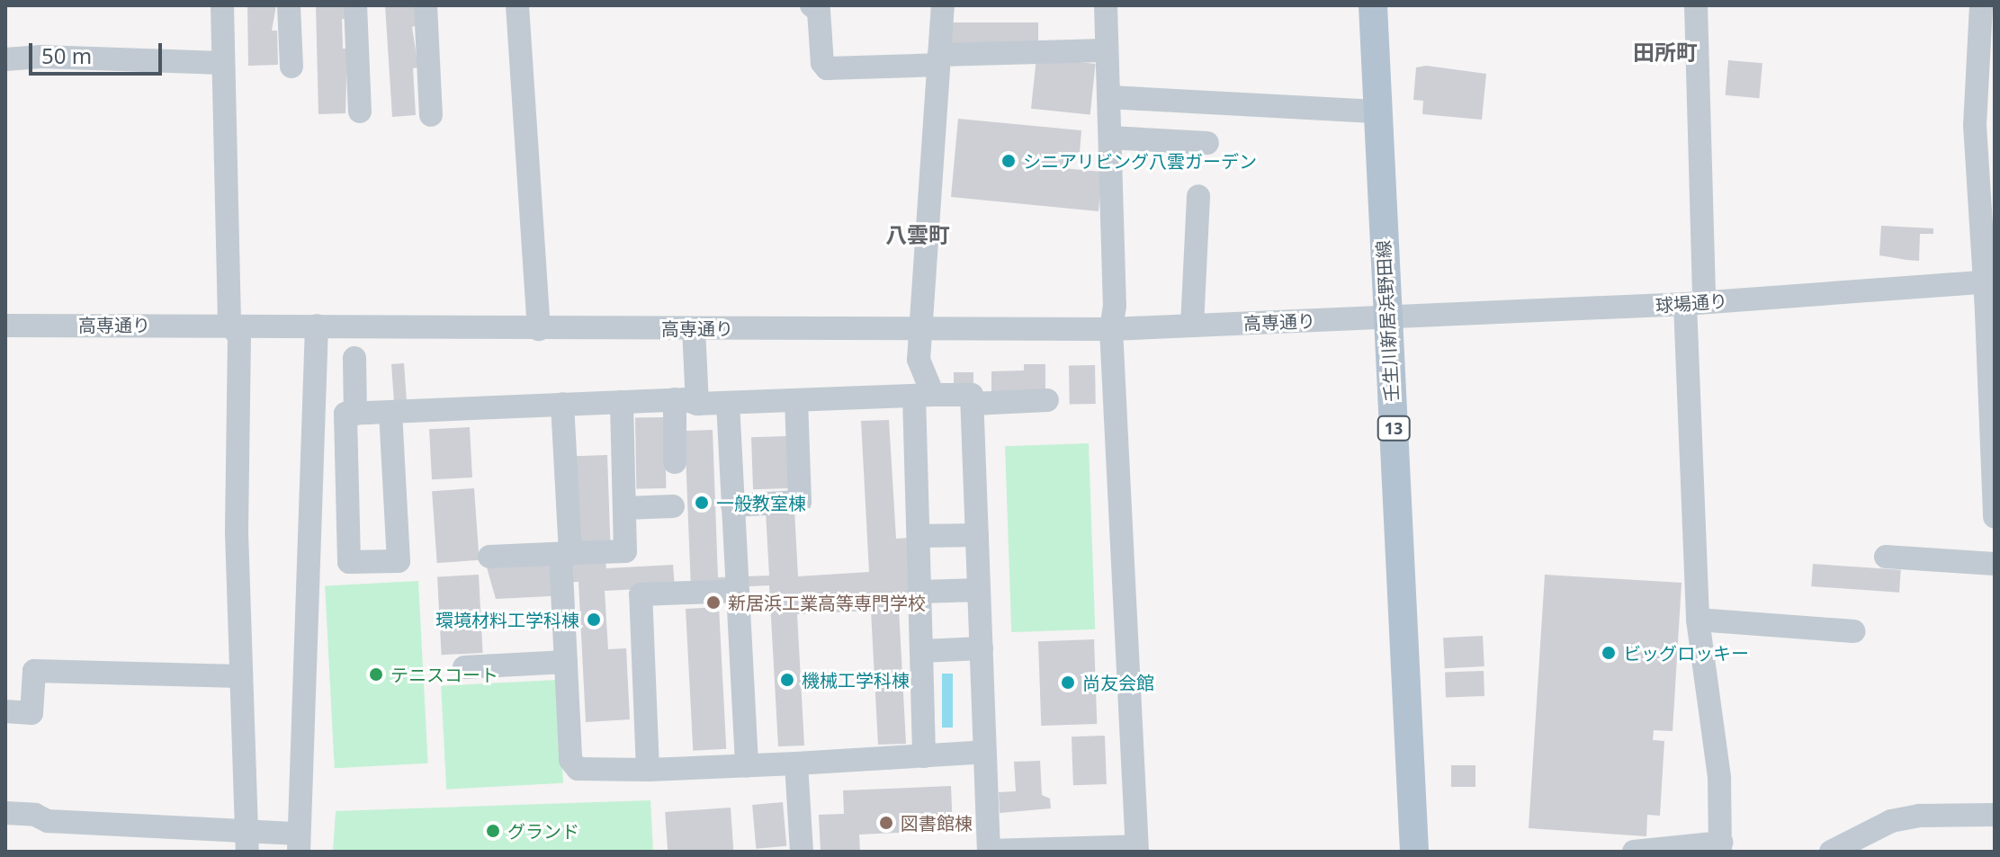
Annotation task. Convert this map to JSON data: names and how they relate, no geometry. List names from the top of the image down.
{
  "streets": {
    "main road": ["壬生川新居浜野田線", "13"],
    "street": ["球場通り", "高専通り"]
  },
  "crossings": [
    ["球場通り", "壬生川新居浜野田線"],
    ["球場通り", "高専通り"],
    ["壬生川新居浜野田線", "高専通り"]
  ],
  "districts": ["田所町", "八雲町"],
  "places": [
    "シニアリビング八雲ガーデン",
    "一般教室棟",
    "新居浜工業高等専門学校",
    "環境材料工学科棟",
    "ビッグロッキー",
    "テニスコート",
    "機械工学科棟",
    "尚友会館",
    "図書館棟",
    "グランド"
  ],
  "scale_bar": "50 m"
}
